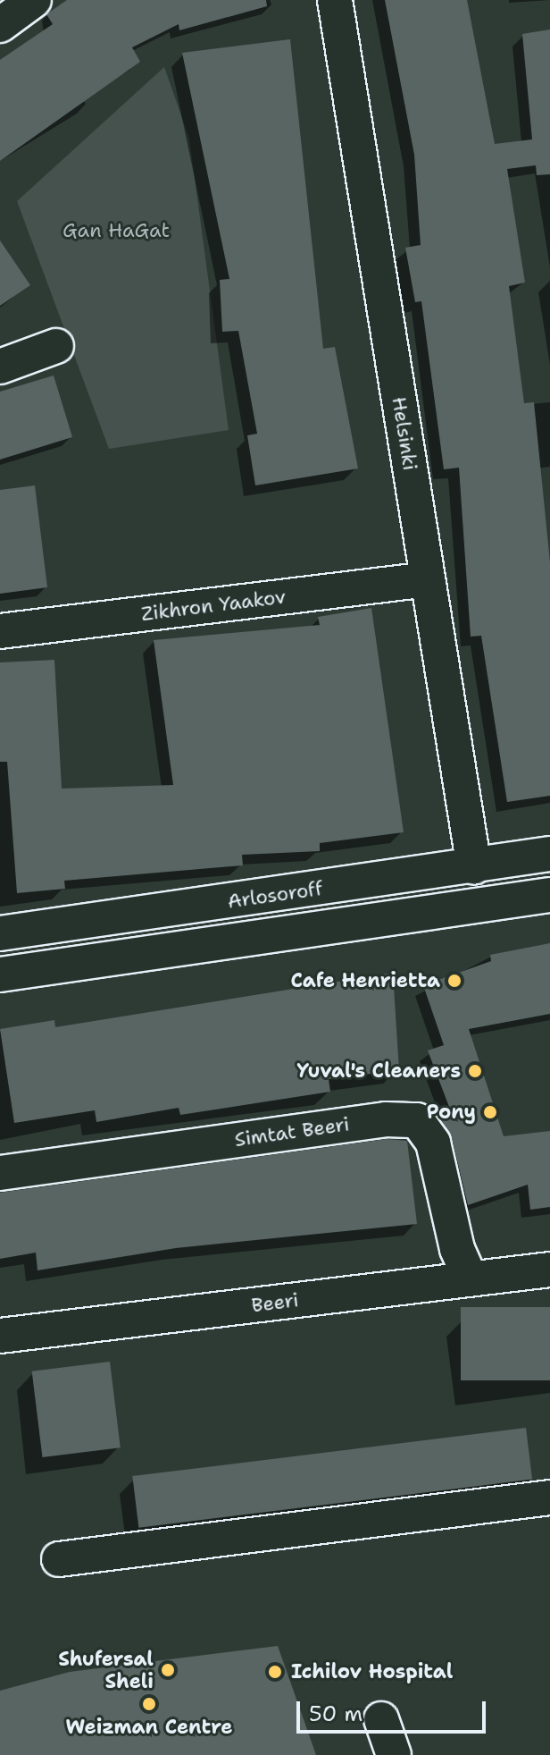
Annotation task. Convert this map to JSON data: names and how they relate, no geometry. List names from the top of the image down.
{
  "streets": {
    "street": [
      "Helsinki",
      "Zikhron Yaakov",
      "Arlosoroff",
      "Simtat Beeri",
      "Beeri"
    ]
  },
  "crossings": [
    ["Helsinki", "Zikhron Yaakov"],
    ["Helsinki", "Arlosoroff"],
    ["Simtat Beeri", "Beeri"]
  ],
  "parks": ["Gan HaGat"],
  "places": [
    "Cafe Henrietta",
    "Yuval's Cleaners",
    "Pony",
    "Shufersal Sheli",
    "Ichilov Hospital",
    "Weizman Centre"
  ],
  "scale_bar": "50 m"
}
